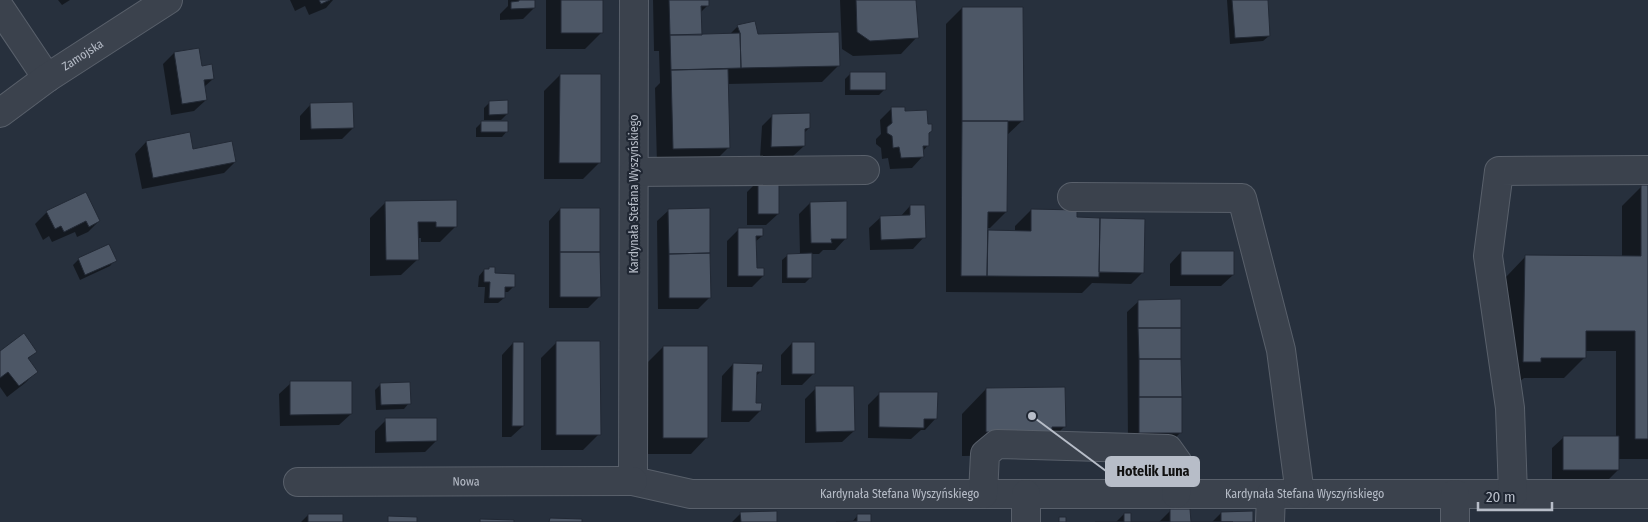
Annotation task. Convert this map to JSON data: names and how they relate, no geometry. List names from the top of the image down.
{
  "streets": {
    "street": ["Zamojska", "Kardynała Stefana Wyszyńskiego", "Nowa"]
  },
  "crossings": [
    ["Kardynała Stefana Wyszyńskiego", "Nowa"]
  ],
  "places": ["Hotelik Luna"],
  "scale_bar": "20 m"
}
